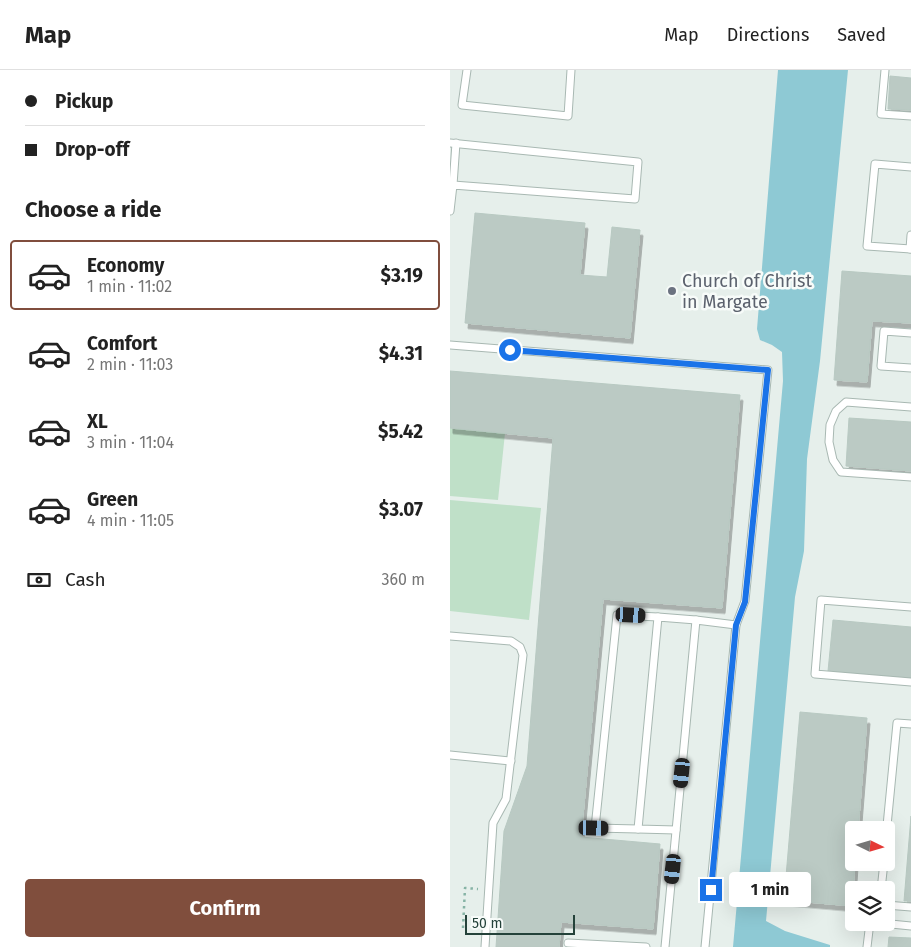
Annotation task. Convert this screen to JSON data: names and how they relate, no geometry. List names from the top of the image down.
{
  "places": ["Church of Christ in Margate"],
  "scale_bar": "50 m",
  "north": "right",
  "page": {
    "header": "Map",
    "nav": ["Map", "Directions", "Saved"],
    "banner": ["Pickup", "Drop-off"],
    "heading": "Choose a ride",
    "list": [
      {
        "name": "Economy",
        "note": "1 min · 11:02",
        "value": "$3.19"
      },
      {
        "name": "Comfort",
        "note": "2 min · 11:03",
        "value": "$4.31"
      },
      {
        "name": "XL",
        "note": "3 min · 11:04",
        "value": "$5.42"
      },
      {
        "name": "Green",
        "note": "4 min · 11:05",
        "value": "$3.07"
      }
    ],
    "pay": ["Cash", "360 m"],
    "buttons": "Confirm",
    "bubble": "1 min",
    "scale": "50 m"
  }
}
